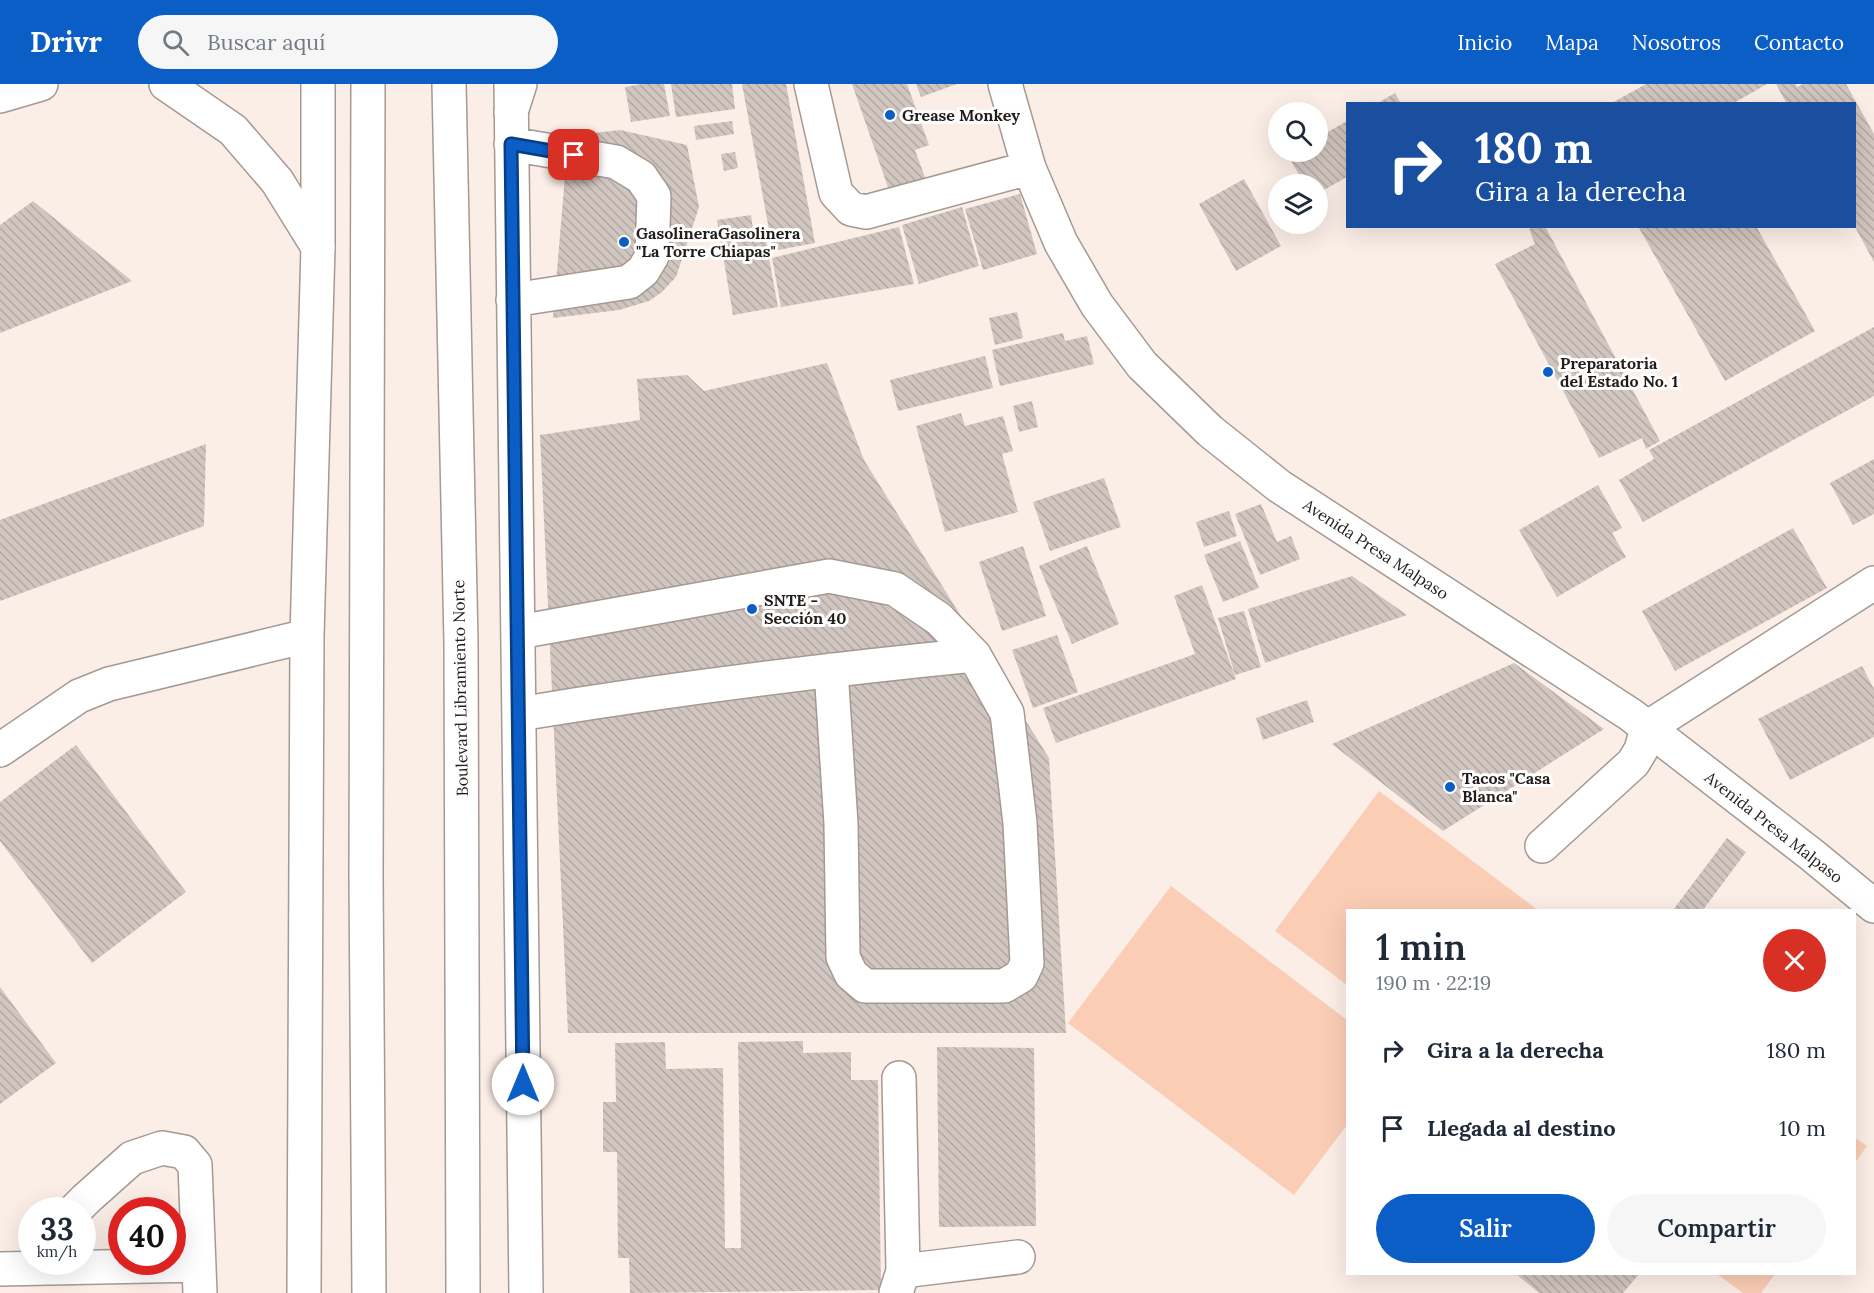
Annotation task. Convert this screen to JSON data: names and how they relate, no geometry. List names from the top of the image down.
{
  "streets": {
    "main road": ["Avenida Presa Malpaso", "Boulevard Libramiento Norte"]
  },
  "places": [
    "Grease Monkey",
    "GasolineraGasolinera \"La Torre Chiapas\"",
    "Preparatoria del Estado No. 1",
    "SNTE - Sección 40",
    "Tacos \"Casa Blanca\""
  ],
  "page": {
    "header": "Drivr",
    "search": "Buscar aquí",
    "nav": [
      "Inicio",
      "Mapa",
      "Nosotros",
      "Contacto"
    ],
    "turn": ["180 m", "Gira a la derecha"],
    "heading": ["1 min", "190 m · 22:19"],
    "list": [
      {
        "name": "Gira a la derecha",
        "value": "180 m"
      },
      {
        "name": "Llegada al destino",
        "value": "10 m"
      }
    ],
    "buttons": ["Salir", "Compartir"],
    "speed": "33 km/h",
    "limit": "40"
  }
}
